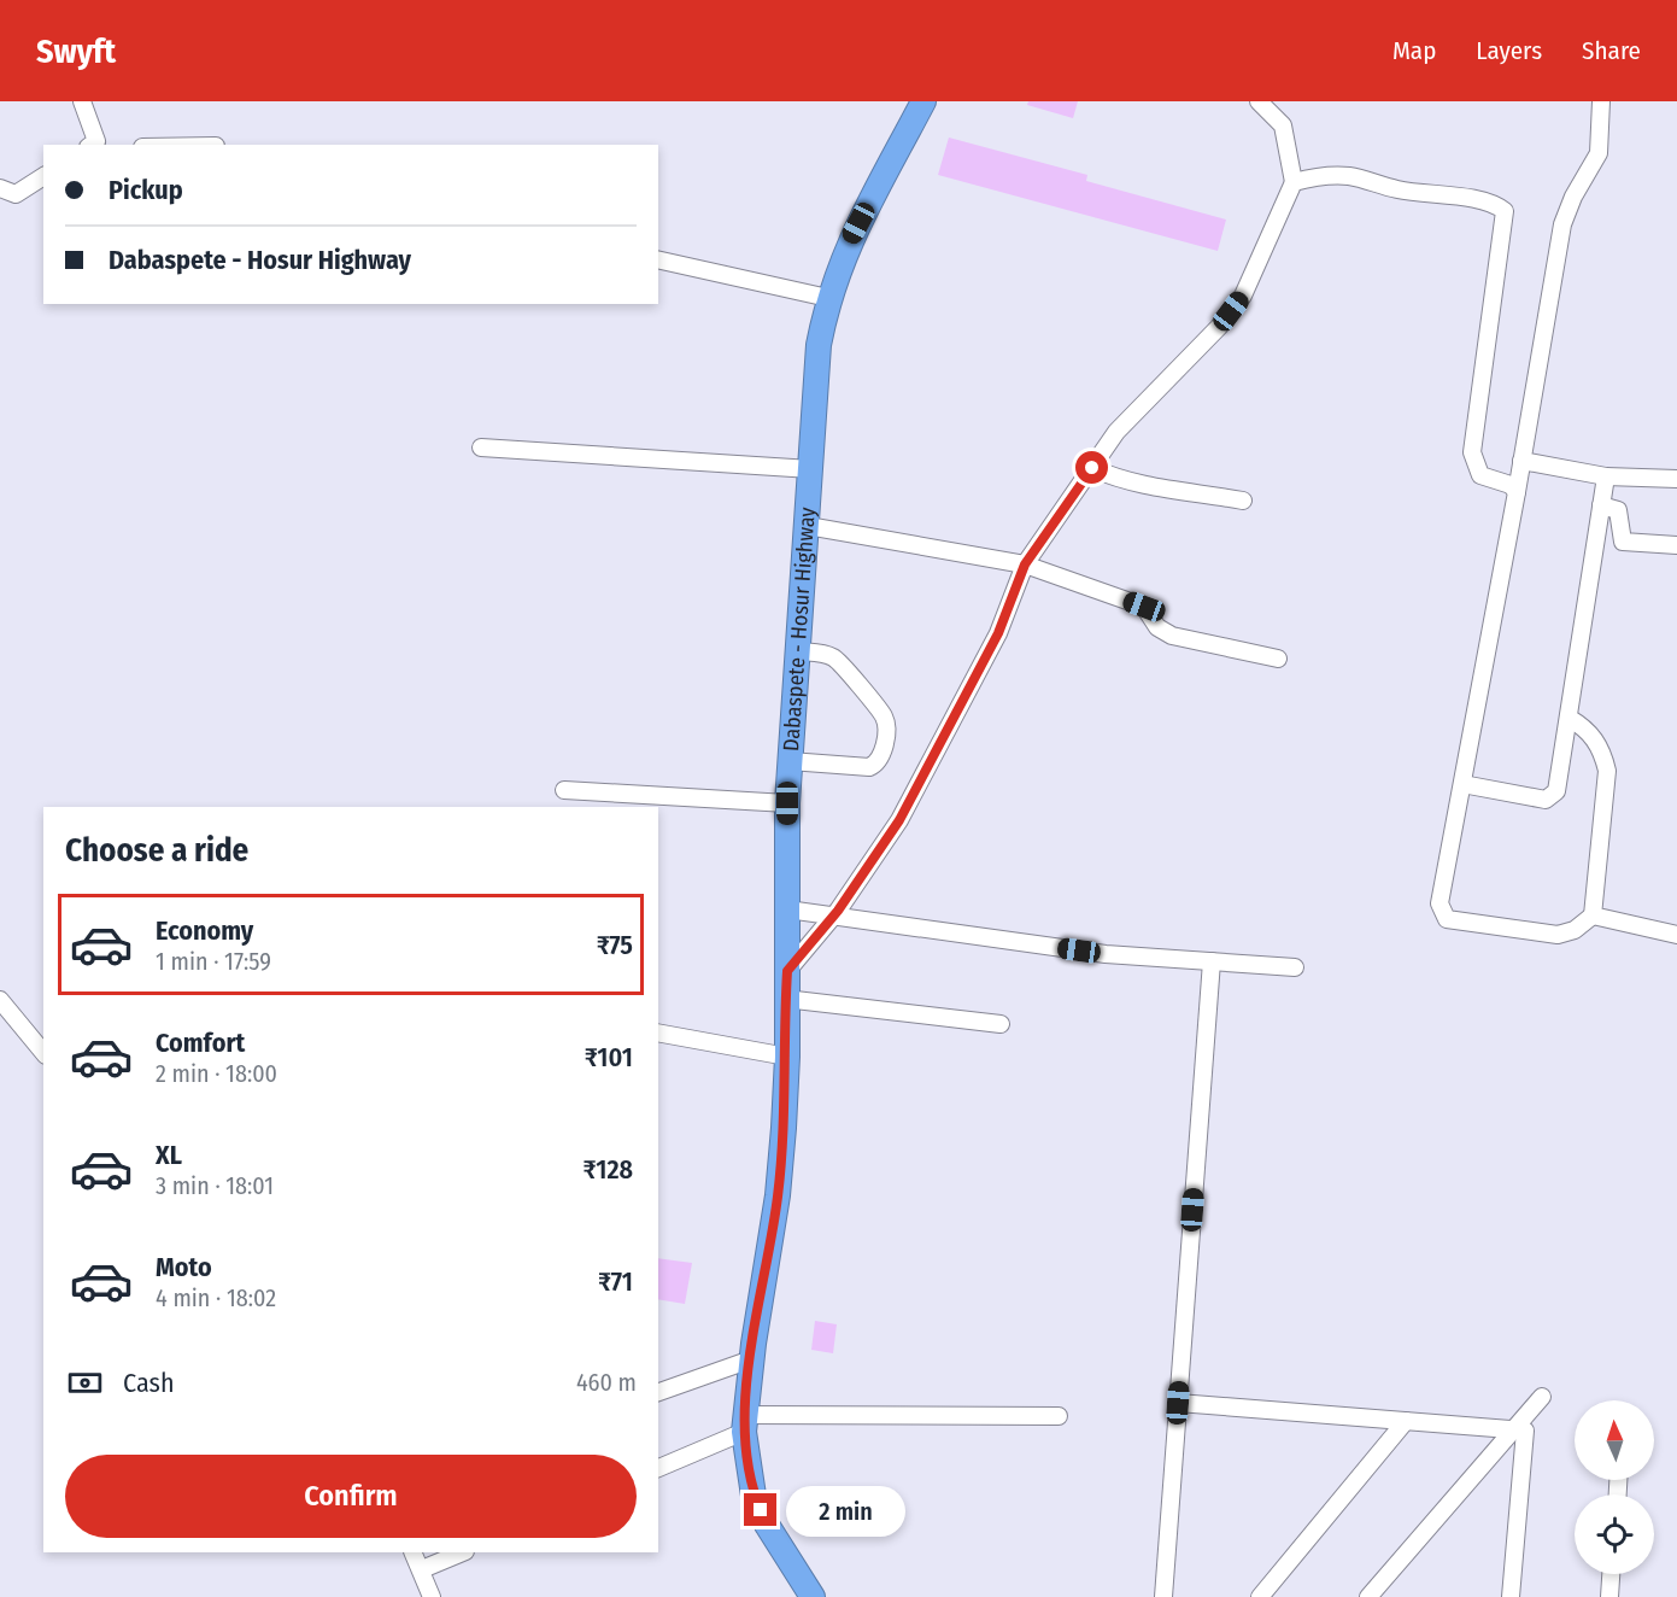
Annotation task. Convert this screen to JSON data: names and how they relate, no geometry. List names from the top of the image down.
{
  "streets": {
    "highway": ["Dabaspete - Hosur Highway"]
  },
  "north": "top",
  "page": {
    "header": "Swyft",
    "nav": ["Map", "Layers", "Share"],
    "banner": ["Pickup", "Dabaspete - Hosur Highway"],
    "heading": "Choose a ride",
    "list": [
      {
        "name": "Economy",
        "note": "1 min · 17:59",
        "value": "₹75"
      },
      {
        "name": "Comfort",
        "note": "2 min · 18:00",
        "value": "₹101"
      },
      {
        "name": "XL",
        "note": "3 min · 18:01",
        "value": "₹128"
      },
      {
        "name": "Moto",
        "note": "4 min · 18:02",
        "value": "₹71"
      }
    ],
    "pay": ["Cash", "460 m"],
    "buttons": "Confirm",
    "bubble": "2 min"
  }
}
